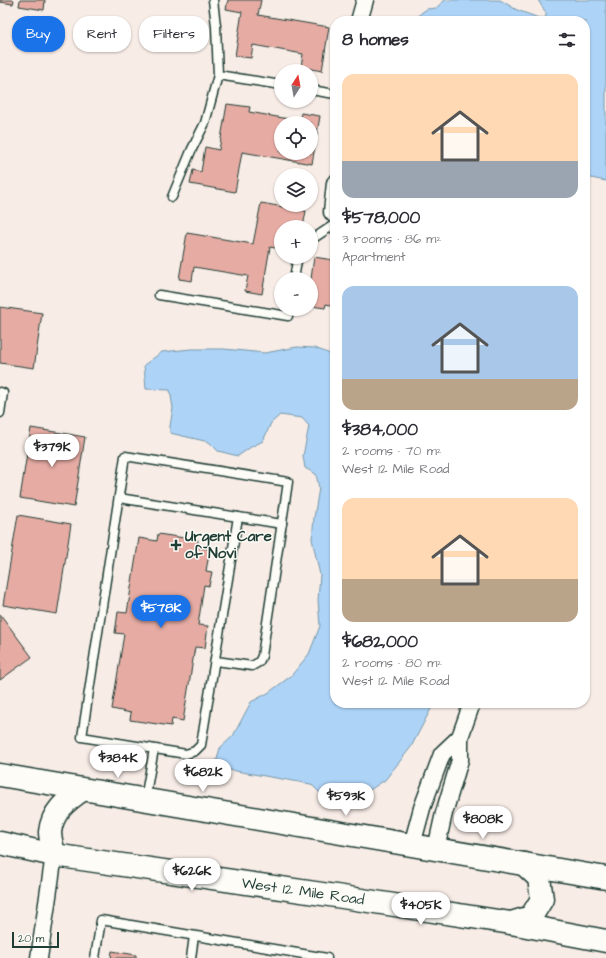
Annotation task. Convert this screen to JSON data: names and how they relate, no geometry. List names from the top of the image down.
{
  "streets": {
    "main road": ["West 12 Mile Road"]
  },
  "places": {
    "health": ["Urgent Care of Novi"]
  },
  "scale_bar": "20 m",
  "north": "top",
  "page": {
    "chip": ["Buy", "Rent", "Filters"],
    "heading": "8 homes",
    "map_buttons": ["+", "−"],
    "list": [
      {
        "name": "$578,000",
        "note": "3 rooms · 86 m² · Apartment"
      },
      {
        "name": "$384,000",
        "note": "2 rooms · 70 m² · West 12 Mile Road"
      },
      {
        "name": "$682,000",
        "note": "2 rooms · 80 m² · West 12 Mile Road"
      }
    ],
    "price": [
      "$379K",
      "$578K",
      "$384K",
      "$682K",
      "$593K",
      "$808K",
      "$626K",
      "$405K"
    ],
    "scale": "20 m"
  }
}
